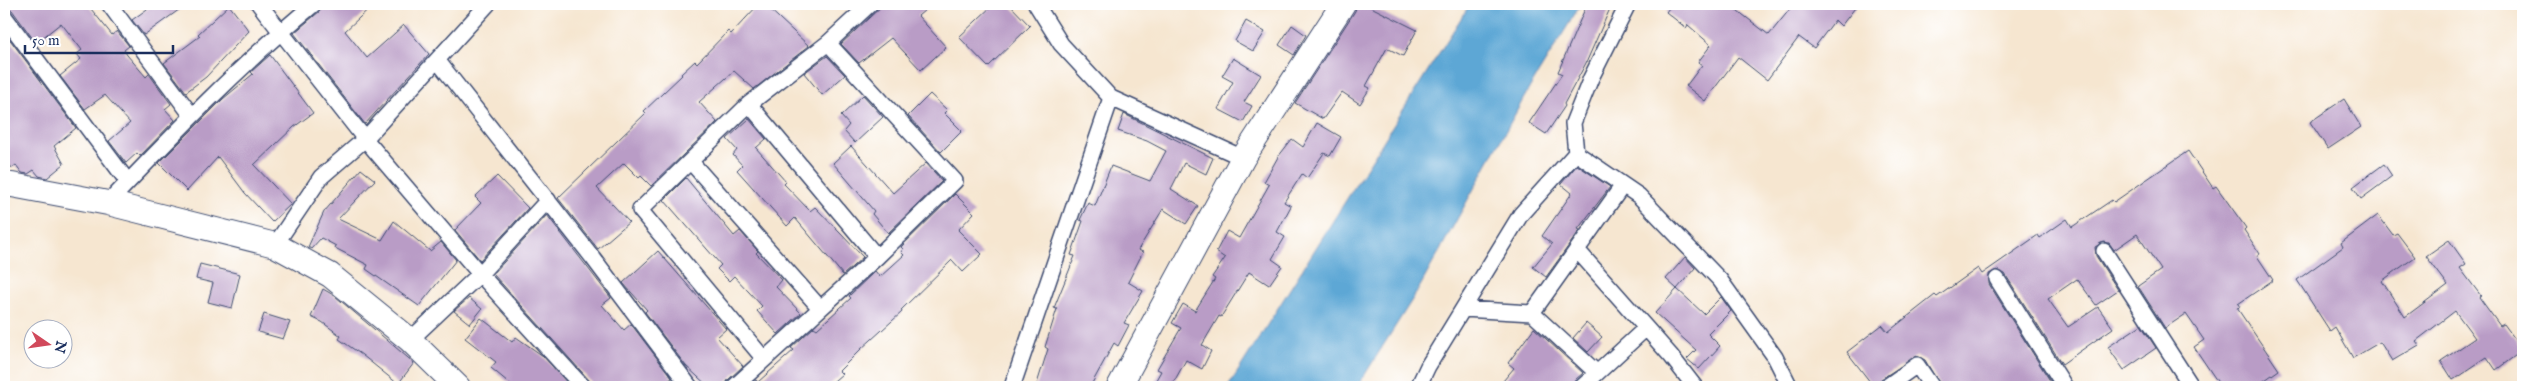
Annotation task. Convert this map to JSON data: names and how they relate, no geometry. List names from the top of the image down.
{
  "scale_bar": "50 m",
  "north": "right"
}
